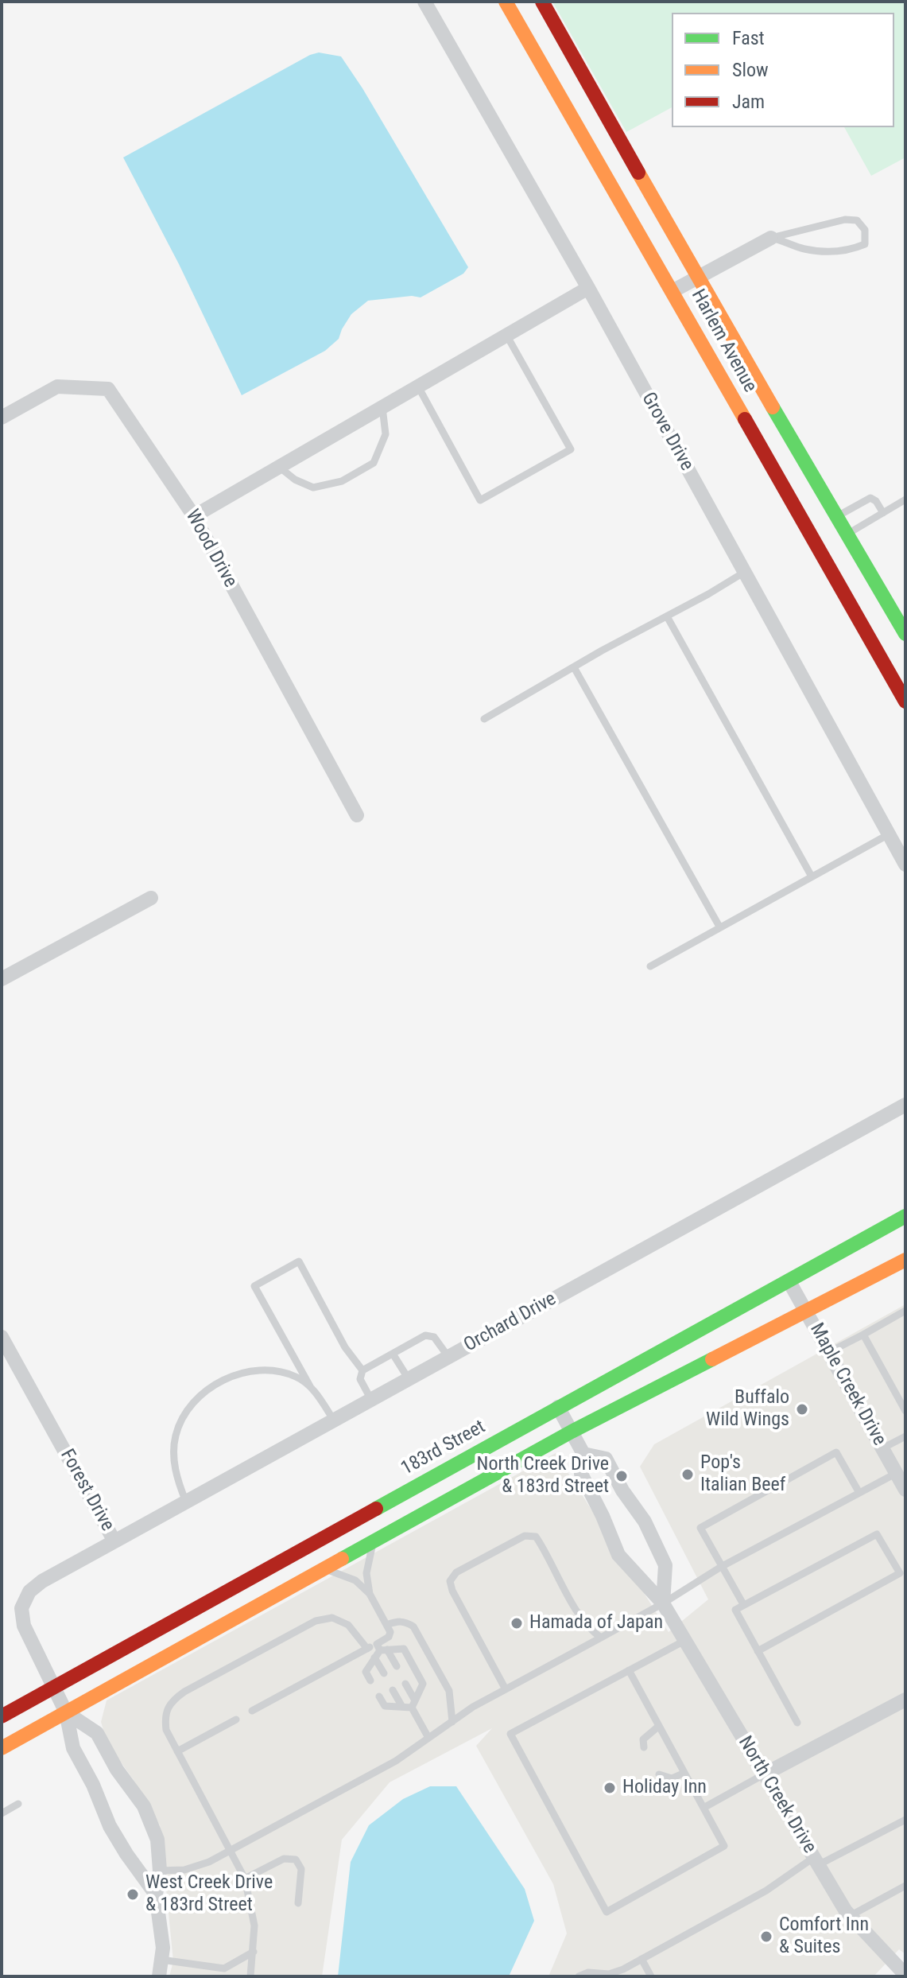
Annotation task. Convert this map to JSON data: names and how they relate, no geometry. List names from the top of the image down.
{
  "streets": {
    "street": [
      "Harlem Avenue",
      "Grove Drive",
      "Wood Drive",
      "Orchard Drive",
      "Maple Creek Drive",
      "183rd Street",
      "Forest Drive",
      "North Creek Drive"
    ]
  },
  "crossings": [
    ["Orchard Drive", "Forest Drive"],
    ["Maple Creek Drive", "183rd Street"],
    ["183rd Street", "Forest Drive"],
    ["183rd Street", "North Creek Drive"]
  ],
  "places": [
    "Buffalo Wild Wings",
    "Pop's Italian Beef",
    "North Creek Drive & 183rd Street",
    "Hamada of Japan",
    "Holiday Inn",
    "West Creek Drive & 183rd Street",
    "Comfort Inn & Suites"
  ],
  "legend": ["Fast", "Slow", "Jam"]
}
